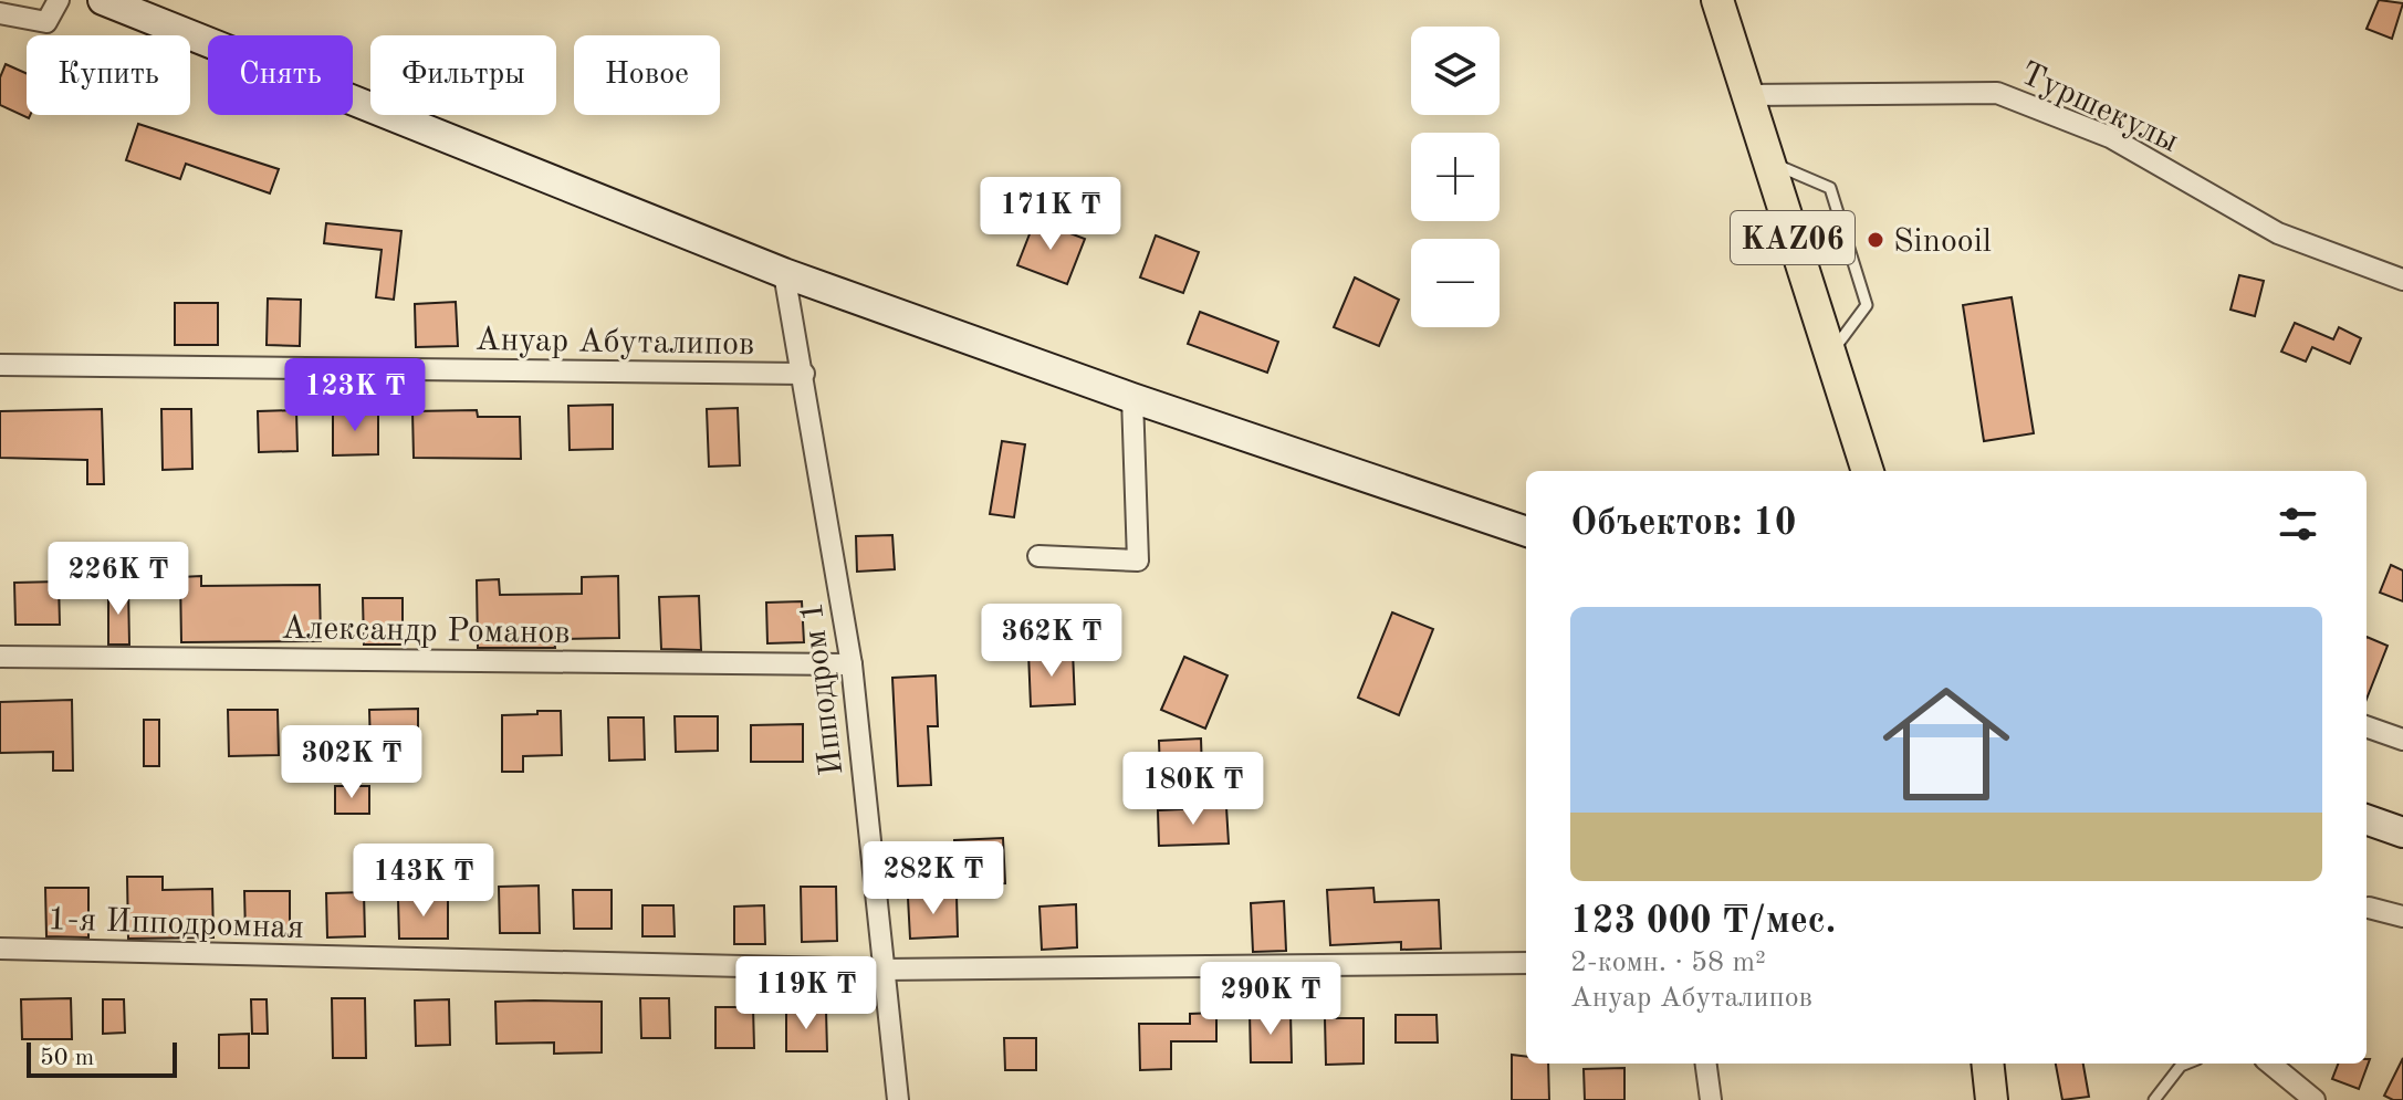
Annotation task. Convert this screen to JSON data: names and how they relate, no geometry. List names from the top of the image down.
{
  "streets": {
    "main road": ["KAZ06"],
    "street": [
      "Туршекулы",
      "Ануар Абуталипов",
      "Александр Романов",
      "Ипподром 1",
      "1-я Ипподромная"
    ]
  },
  "crossings": [
    ["Туршекулы", "KAZ06"],
    ["Ануар Абуталипов", "Ипподром 1"],
    ["Александр Романов", "Ипподром 1"],
    ["Ипподром 1", "1-я Ипподромная"]
  ],
  "places": ["Sinooil"],
  "scale_bar": "50 m",
  "page": {
    "map_buttons": ["+", "−"],
    "chip": [
      "Купить",
      "Снять",
      "Фильтры",
      "Новое"
    ],
    "price": [
      "171K ₸",
      "123K ₸",
      "226K ₸",
      "362K ₸",
      "302K ₸",
      "180K ₸",
      "282K ₸",
      "143K ₸",
      "119K ₸",
      "290K ₸"
    ],
    "heading": "Объектов: 10",
    "list": [
      {
        "name": "123 000 ₸/мес.",
        "note": "2-комн. · 58 m² · Ануар Абуталипов"
      }
    ],
    "scale": "50 m"
  }
}
